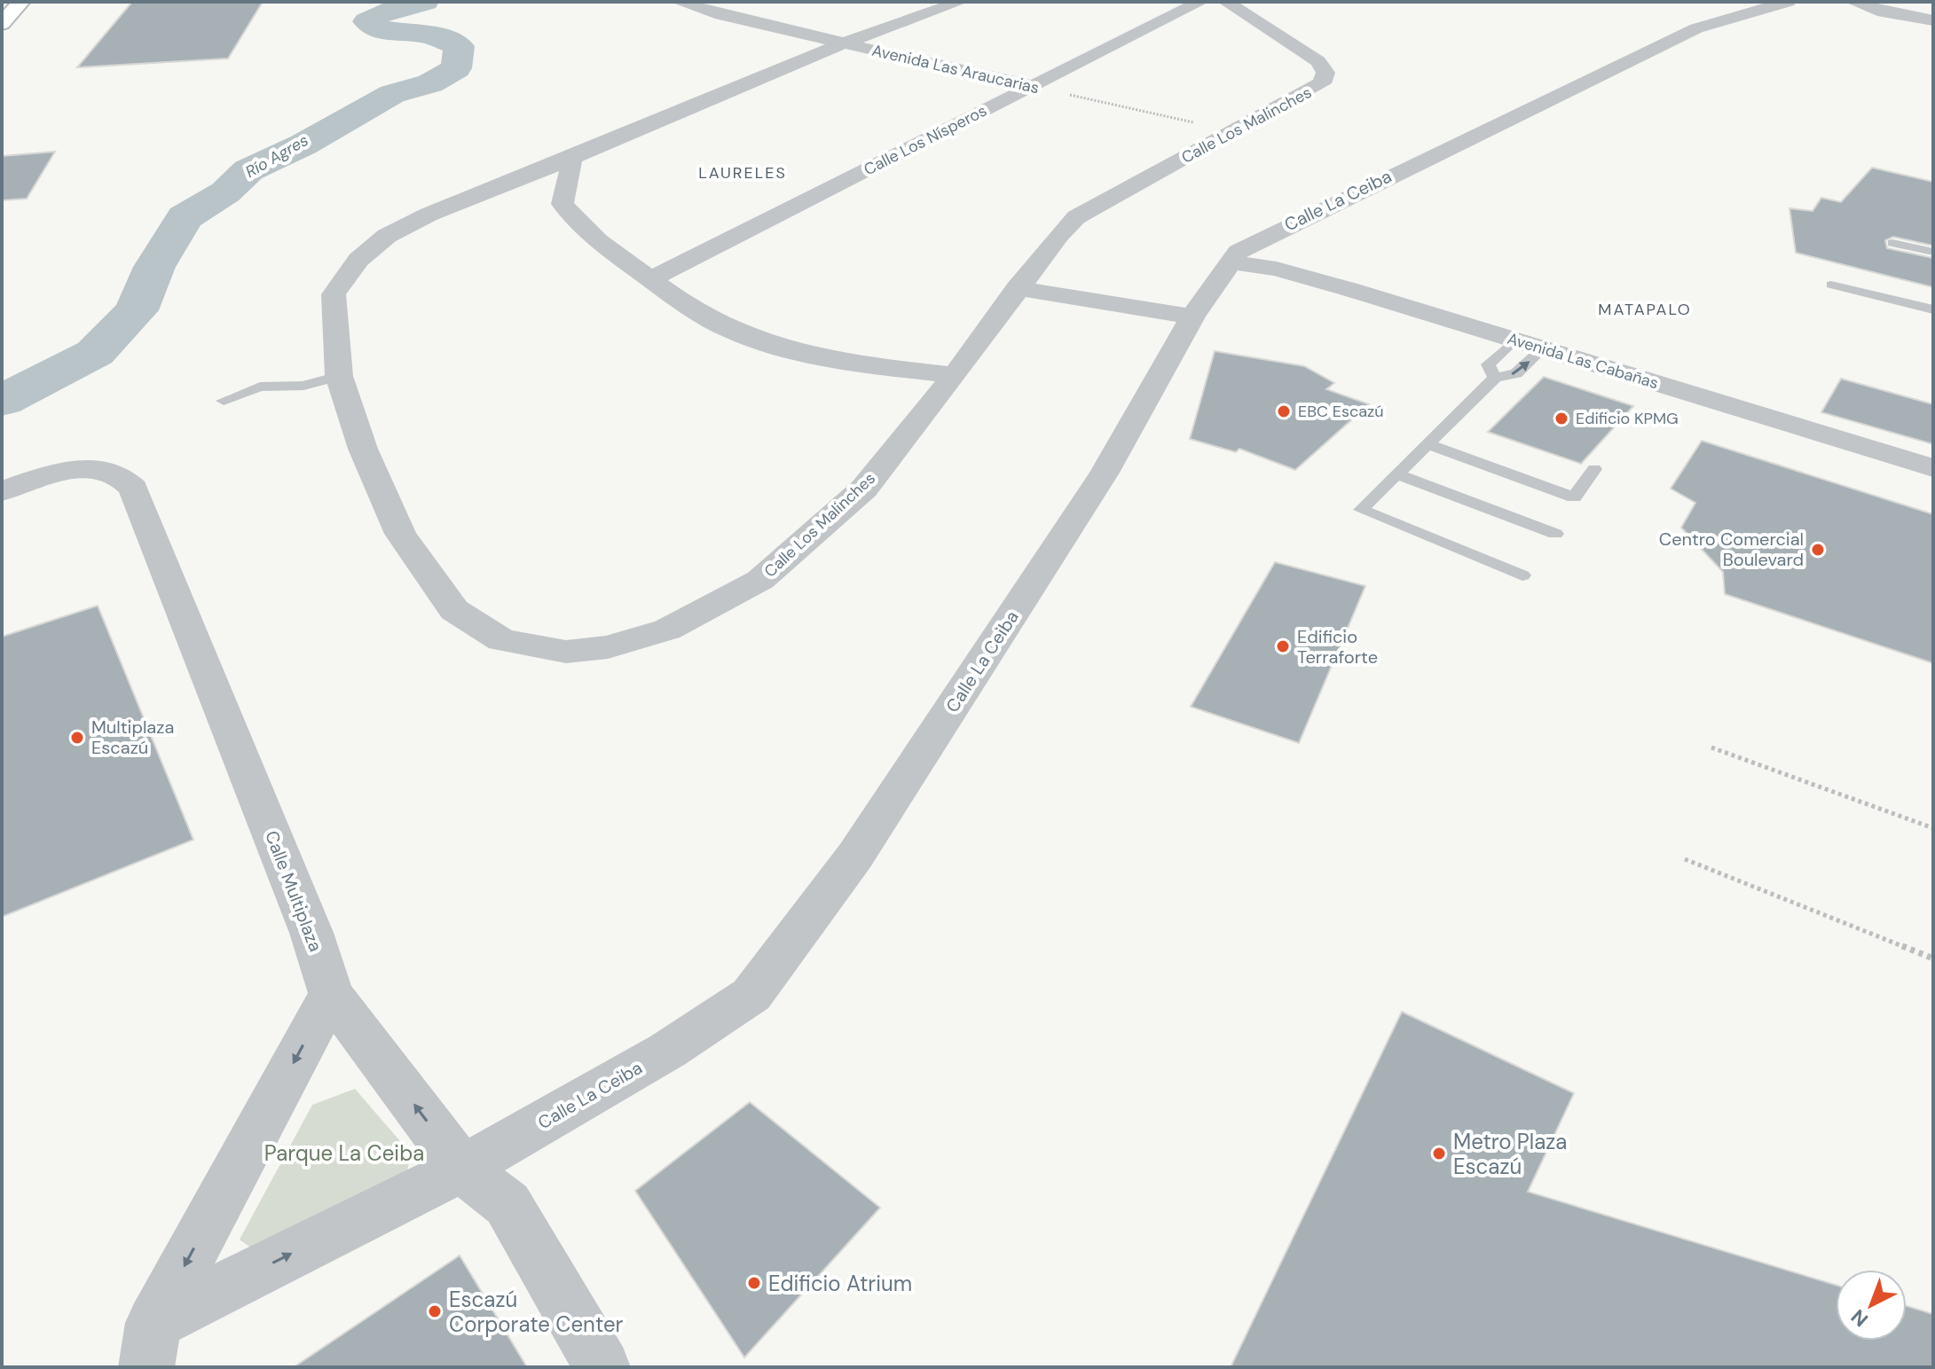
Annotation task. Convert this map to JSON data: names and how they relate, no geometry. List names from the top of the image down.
{
  "streets": {
    "street": [
      "Avenida Las Araucarias",
      "Calle Los Malinches",
      "Calle Los Nísperos",
      "Calle La Ceiba",
      "Avenida Las Cabañas",
      "Calle Multiplaza"
    ]
  },
  "crossings": [
    ["Avenida Las Araucarias", "Calle Los Malinches"],
    ["Avenida Las Araucarias", "Calle Los Nísperos"],
    ["Calle La Ceiba", "Avenida Las Cabañas"],
    ["Calle La Ceiba", "Calle Multiplaza"]
  ],
  "districts": ["LAURELES", "MATAPALO"],
  "water": ["Río Agres"],
  "parks": ["Parque La Ceiba"],
  "places": [
    "EBC Escazú",
    "Edificio KPMG",
    "Centro Comercial Boulevard",
    "Edificio Terraforte",
    "Multiplaza Escazú",
    "Metro Plaza Escazú",
    "Edificio Atrium",
    "Escazú Corporate Center"
  ],
  "north": "bottom left"
}
